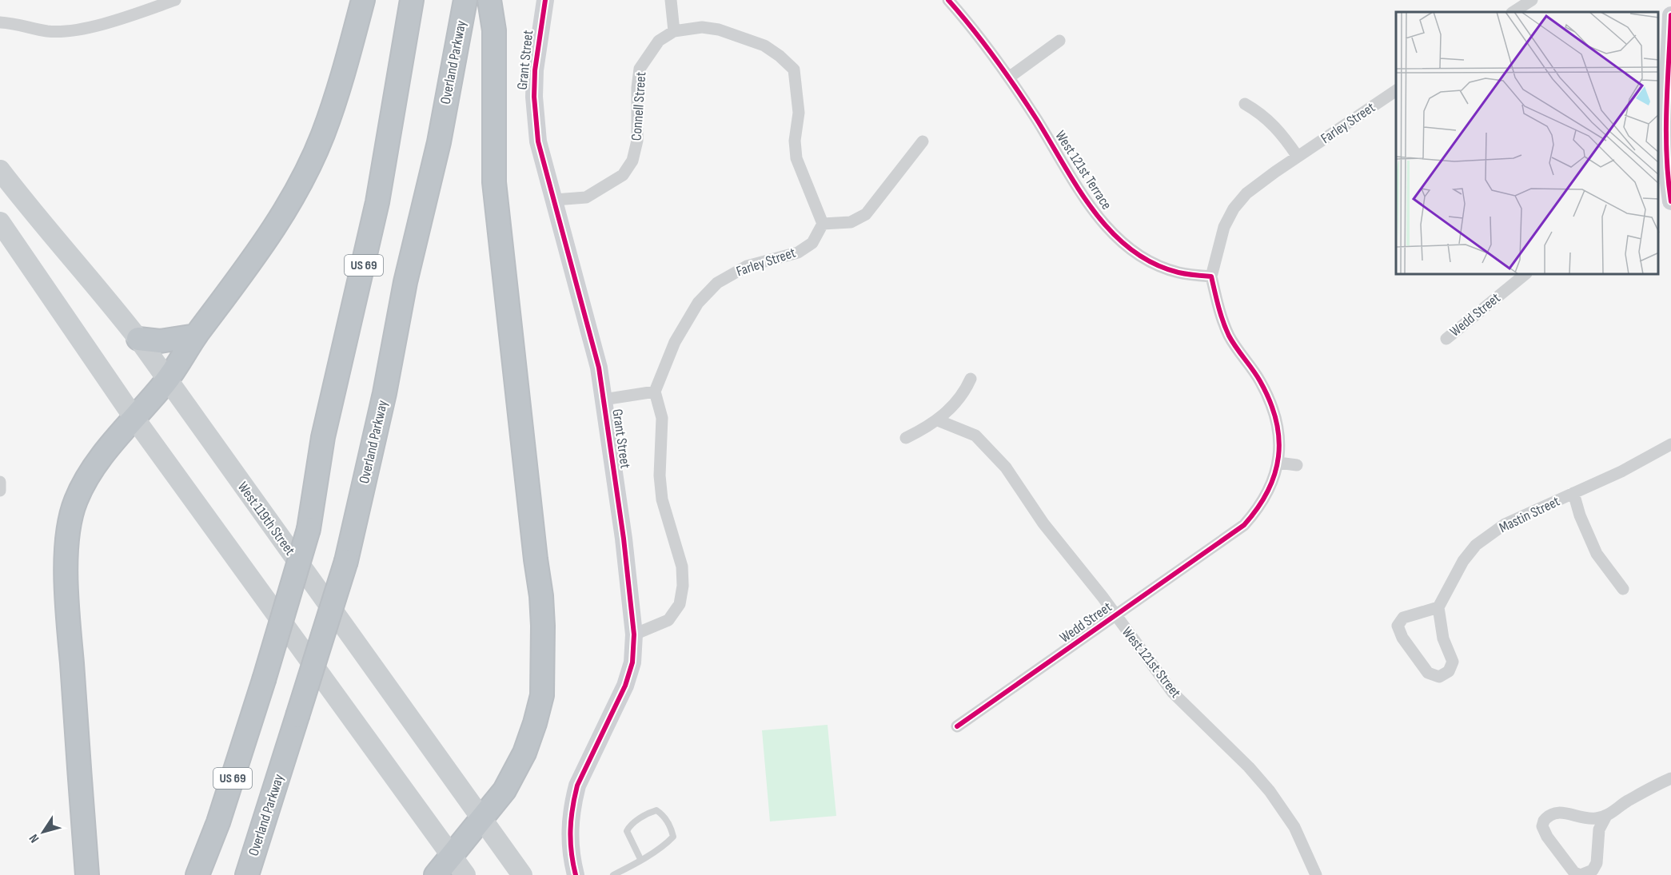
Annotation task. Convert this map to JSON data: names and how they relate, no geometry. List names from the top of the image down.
{
  "streets": {
    "highway": ["Overland Parkway", "US 69"],
    "main road": ["West 119th Street"],
    "street": [
      "Grant Street",
      "Connell Street",
      "Farley Street",
      "West 121st Terrace",
      "Wedd Street",
      "Mastin Street",
      "West 121st Street"
    ]
  },
  "crossings": [
    ["Grant Street", "Connell Street"],
    ["Farley Street", "West 121st Terrace"],
    ["Wedd Street", "West 121st Street"]
  ],
  "north": "bottom left"
}
